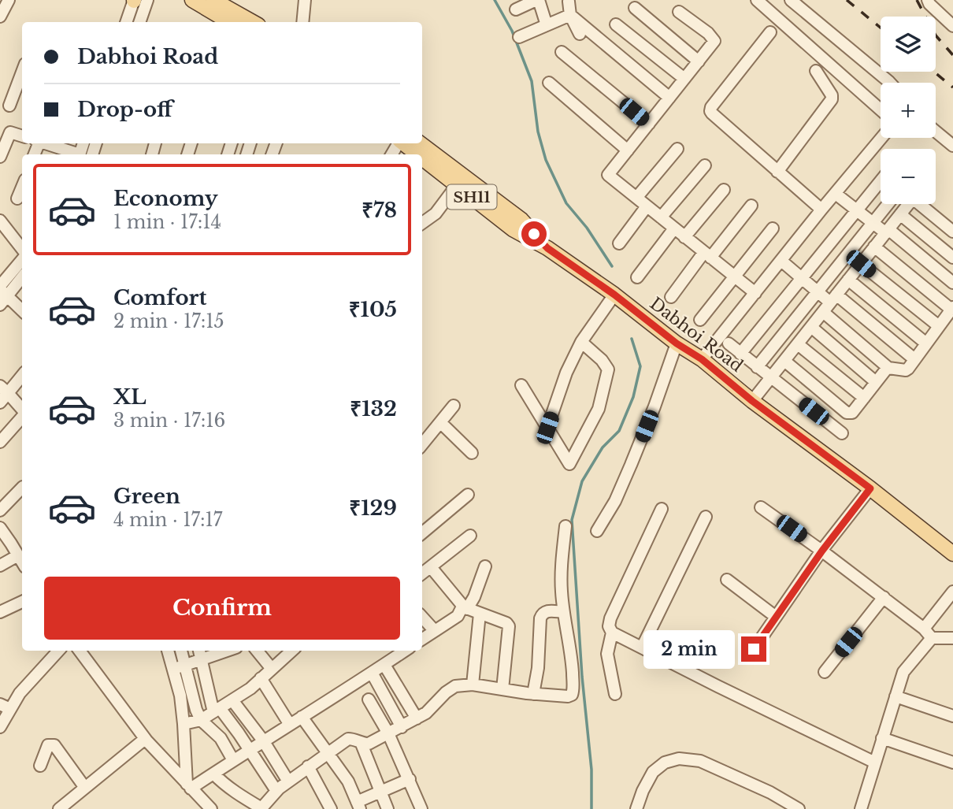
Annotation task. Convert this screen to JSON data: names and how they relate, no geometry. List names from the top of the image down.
{
  "streets": {
    "main road": ["SH11", "Dabhoi Road"]
  },
  "page": {
    "map_buttons": ["+", "−"],
    "banner": ["Dabhoi Road", "Drop-off"],
    "list": [
      {
        "name": "Economy",
        "note": "1 min · 17:14",
        "value": "₹78"
      },
      {
        "name": "Comfort",
        "note": "2 min · 17:15",
        "value": "₹105"
      },
      {
        "name": "XL",
        "note": "3 min · 17:16",
        "value": "₹132"
      },
      {
        "name": "Green",
        "note": "4 min · 17:17",
        "value": "₹129"
      }
    ],
    "buttons": "Confirm",
    "bubble": "2 min"
  }
}
